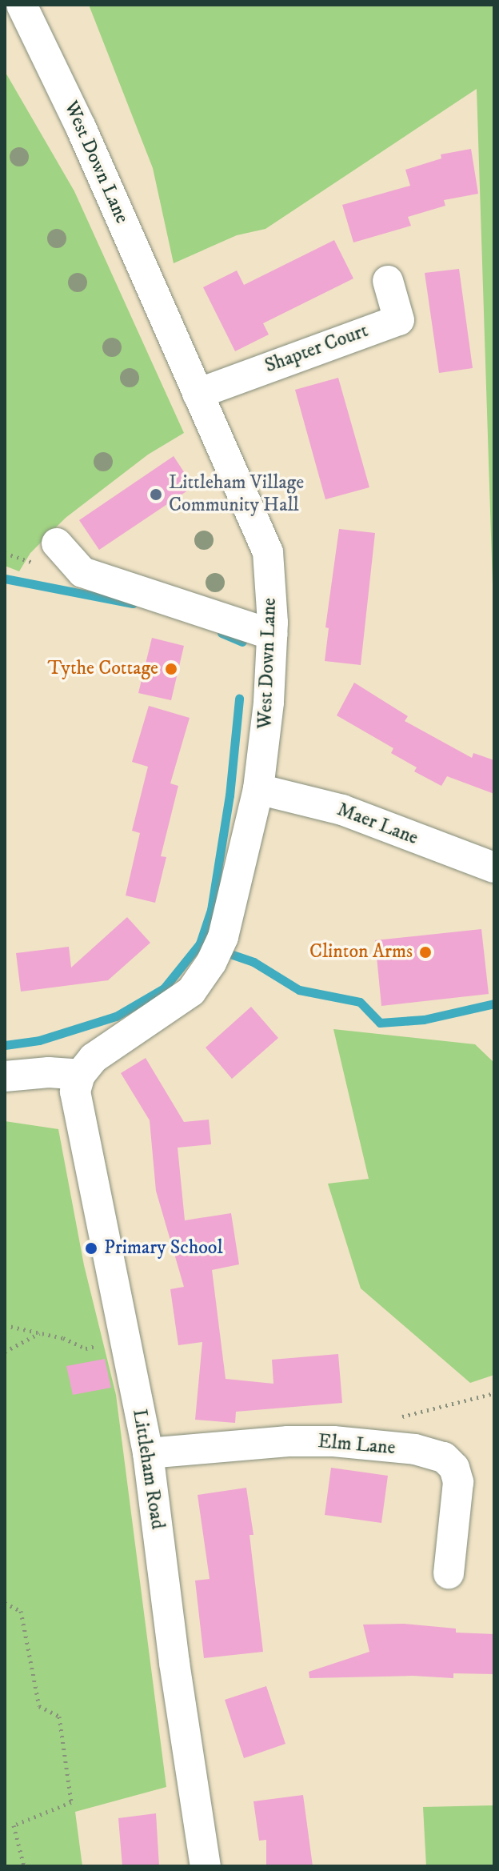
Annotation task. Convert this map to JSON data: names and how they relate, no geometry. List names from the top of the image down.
{
  "streets": {
    "street": [
      "West Down Lane",
      "Shapter Court",
      "Maer Lane",
      "Elm Lane",
      "Littleham Road"
    ]
  },
  "crossings": [
    ["West Down Lane", "Shapter Court"],
    ["West Down Lane", "Maer Lane"],
    ["West Down Lane", "Littleham Road"],
    ["Elm Lane", "Littleham Road"]
  ],
  "places": [
    "Littleham Village Community Hall",
    "Tythe Cottage",
    "Clinton Arms",
    "Primary School"
  ]
}
